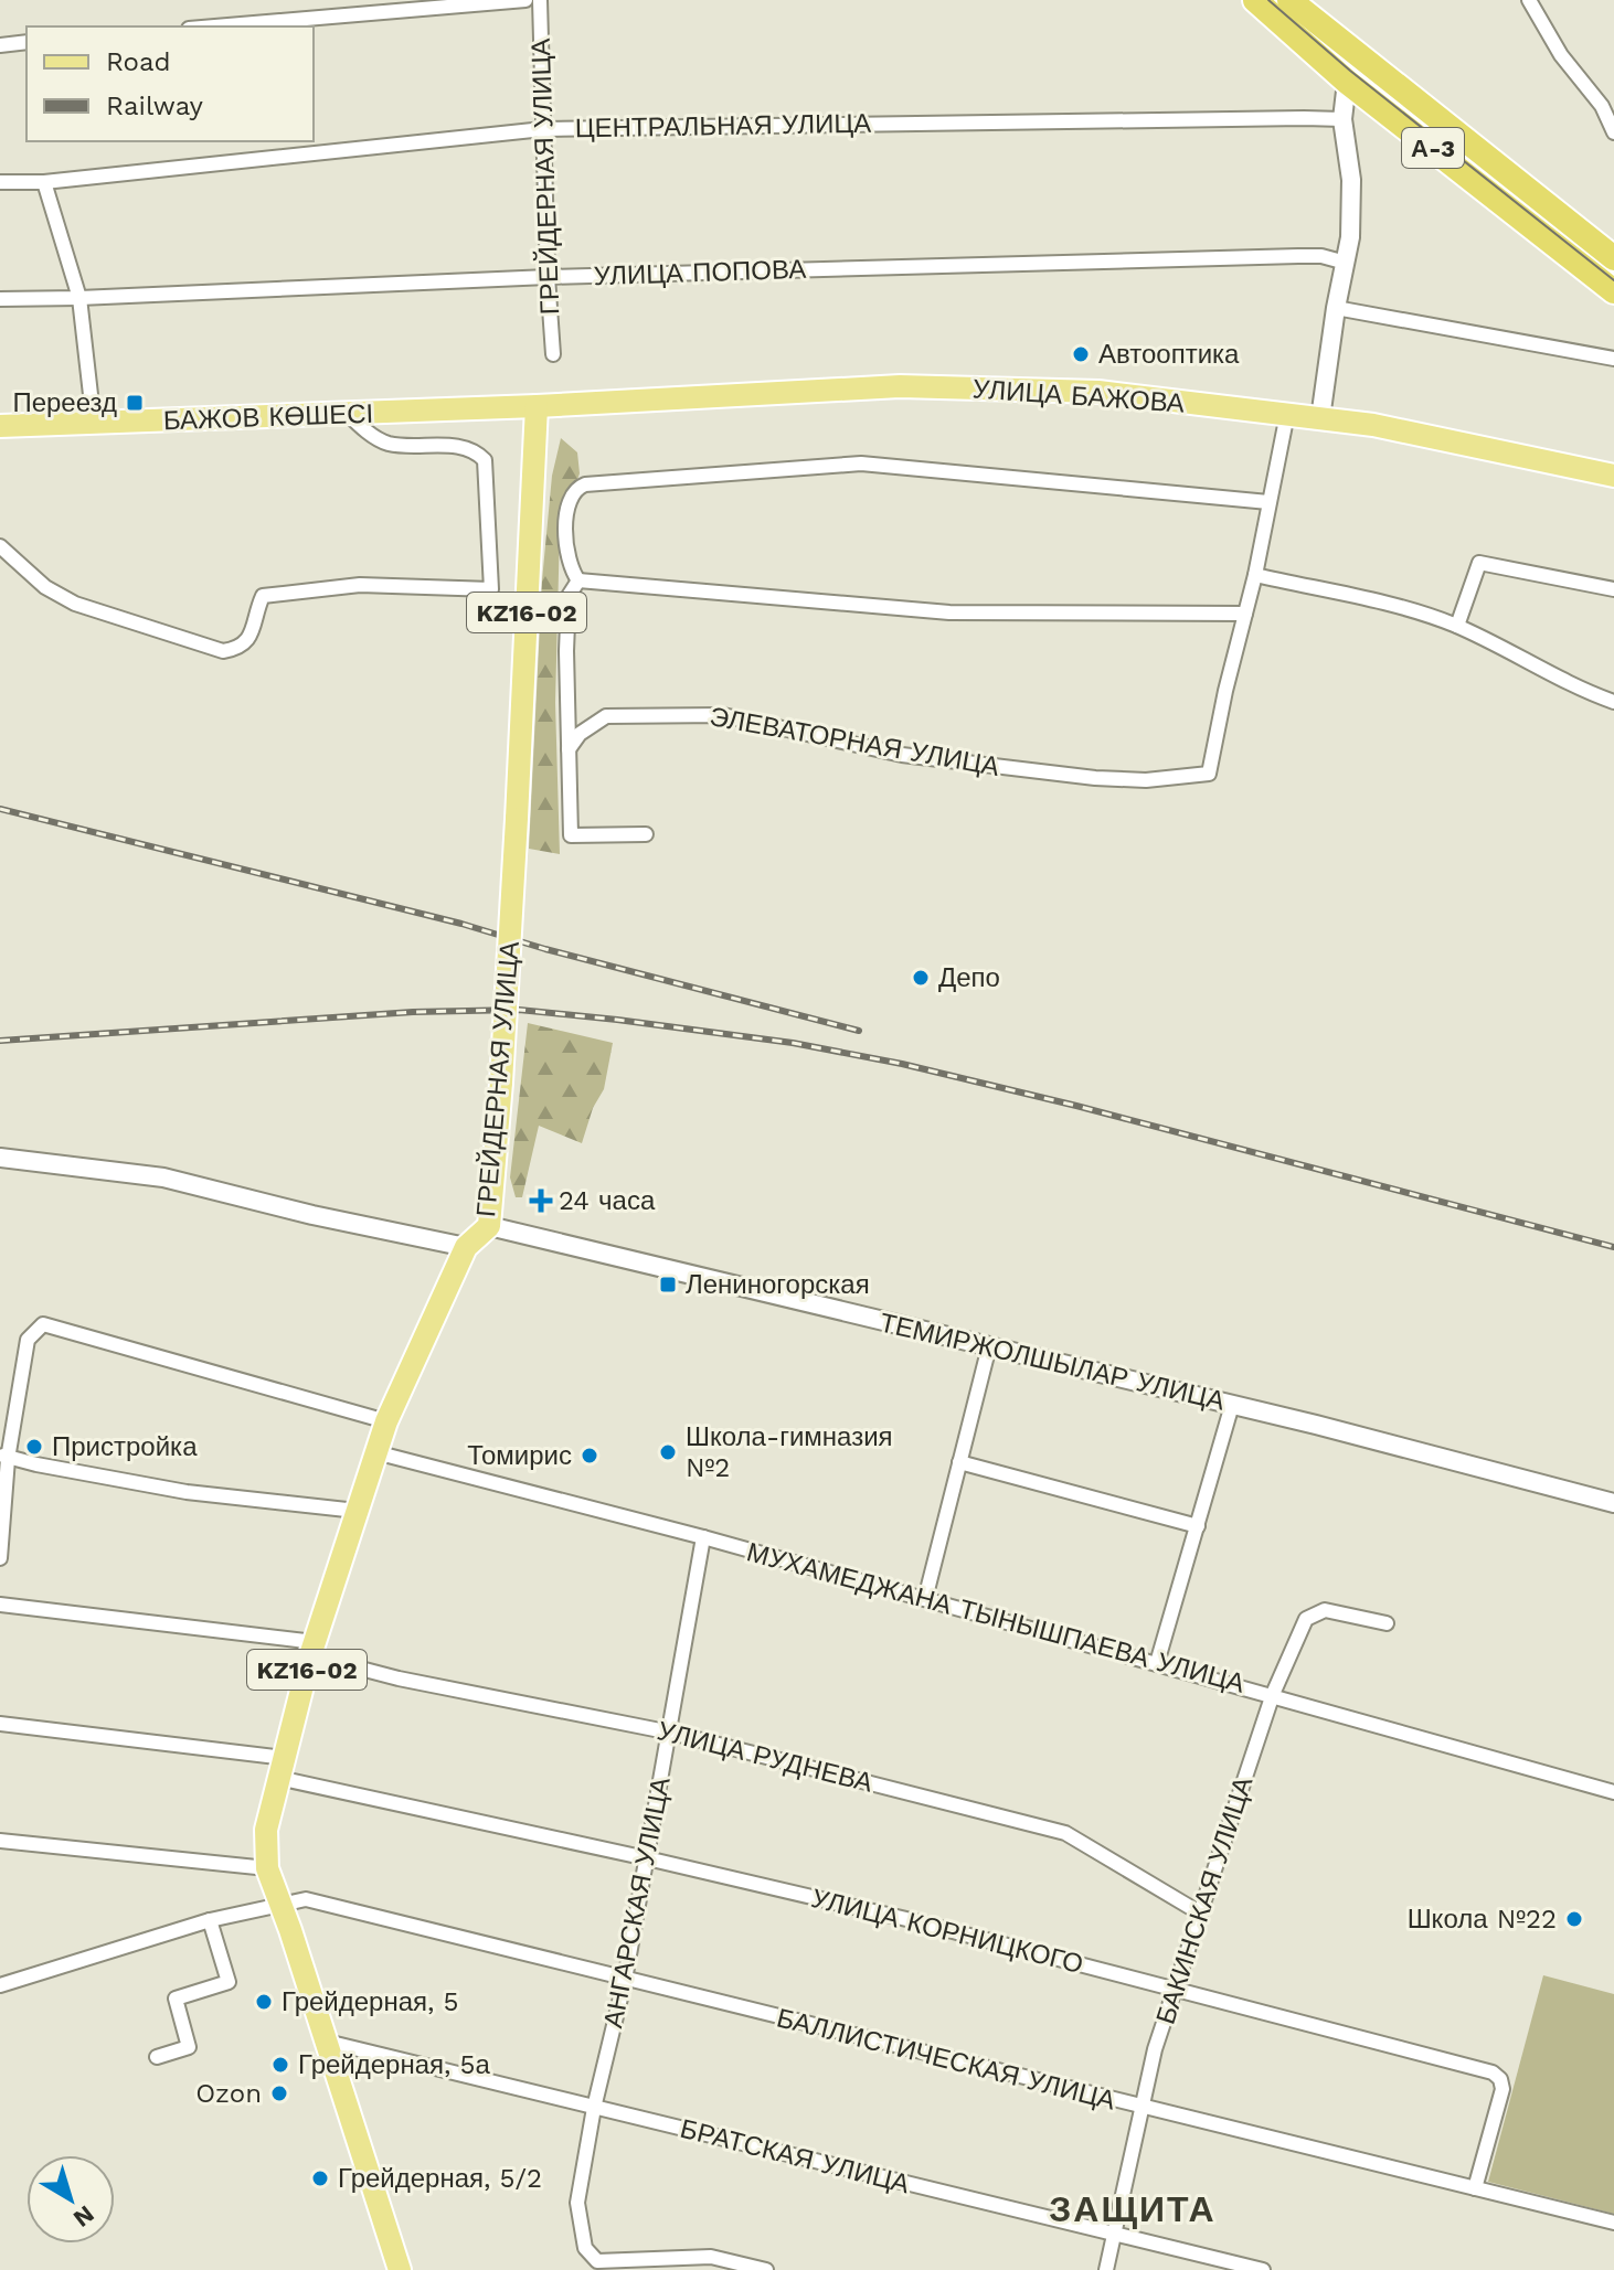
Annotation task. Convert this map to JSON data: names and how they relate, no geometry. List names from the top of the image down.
{
  "streets": {
    "highway": ["А-3"],
    "main road": [
      "ГРЕЙДЕРНАЯ УЛИЦА",
      "УЛИЦА БАЖОВА",
      "БАЖОВ КӨШЕСІ",
      "KZ16-02"
    ],
    "street": [
      "ЦЕНТРАЛЬНАЯ УЛИЦА",
      "УЛИЦА ПОПОВА",
      "ЭЛЕВАТОРНАЯ УЛИЦА",
      "ТЕМИРЖОЛШЫЛАР УЛИЦА",
      "МУХАМЕДЖАНА ТЫНЫШПАЕВА УЛИЦА",
      "УЛИЦА РУДНЕВА",
      "БАКИНСКАЯ УЛИЦА",
      "АНГАРСКАЯ УЛИЦА",
      "УЛИЦА КОРНИЦКОГО",
      "БАЛЛИСТИЧЕСКАЯ УЛИЦА",
      "БРАТСКАЯ УЛИЦА"
    ]
  },
  "crossings": [
    ["ЦЕНТРАЛЬНАЯ УЛИЦА", "ГРЕЙДЕРНАЯ УЛИЦА"],
    ["ГРЕЙДЕРНАЯ УЛИЦА", "УЛИЦА ПОПОВА"],
    ["ГРЕЙДЕРНАЯ УЛИЦА", "УЛИЦА БАЖОВА"],
    ["ГРЕЙДЕРНАЯ УЛИЦА", "БАЖОВ КӨШЕСІ"],
    ["ГРЕЙДЕРНАЯ УЛИЦА", "ТЕМИРЖОЛШЫЛАР УЛИЦА"],
    ["ГРЕЙДЕРНАЯ УЛИЦА", "МУХАМЕДЖАНА ТЫНЫШПАЕВА УЛИЦА"],
    ["ГРЕЙДЕРНАЯ УЛИЦА", "УЛИЦА РУДНЕВА"],
    ["ГРЕЙДЕРНАЯ УЛИЦА", "УЛИЦА КОРНИЦКОГО"],
    ["ГРЕЙДЕРНАЯ УЛИЦА", "БАЛЛИСТИЧЕСКАЯ УЛИЦА"],
    ["ГРЕЙДЕРНАЯ УЛИЦА", "БРАТСКАЯ УЛИЦА"],
    ["УЛИЦА БАЖОВА", "БАЖОВ КӨШЕСІ"],
    ["МУХАМЕДЖАНА ТЫНЫШПАЕВА УЛИЦА", "БАКИНСКАЯ УЛИЦА"],
    ["МУХАМЕДЖАНА ТЫНЫШПАЕВА УЛИЦА", "АНГАРСКАЯ УЛИЦА"],
    ["УЛИЦА РУДНЕВА", "БАКИНСКАЯ УЛИЦА"],
    ["УЛИЦА РУДНЕВА", "АНГАРСКАЯ УЛИЦА"],
    ["БАКИНСКАЯ УЛИЦА", "УЛИЦА КОРНИЦКОГО"],
    ["БАКИНСКАЯ УЛИЦА", "БАЛЛИСТИЧЕСКАЯ УЛИЦА"],
    ["БАКИНСКАЯ УЛИЦА", "БРАТСКАЯ УЛИЦА"],
    ["АНГАРСКАЯ УЛИЦА", "УЛИЦА КОРНИЦКОГО"],
    ["АНГАРСКАЯ УЛИЦА", "БАЛЛИСТИЧЕСКАЯ УЛИЦА"],
    ["АНГАРСКАЯ УЛИЦА", "БРАТСКАЯ УЛИЦА"],
    ["УЛИЦА КОРНИЦКОГО", "БАЛЛИСТИЧЕСКАЯ УЛИЦА"]
  ],
  "districts": ["ЗАЩИТА"],
  "places": {
    "other": [
      "Автооптика",
      "Депо",
      "Пристройка",
      "Школа-гимназия №2",
      "Томирис",
      "Школа №22",
      "Грейдерная, 5",
      "Грейдерная, 5а",
      "Ozon",
      "Грейдерная, 5/2"
    ],
    "transit": ["Переезд", "Лениногорская"],
    "health": ["24 часа"]
  },
  "legend": ["Road", "Railway"],
  "north": "bottom right"
}
